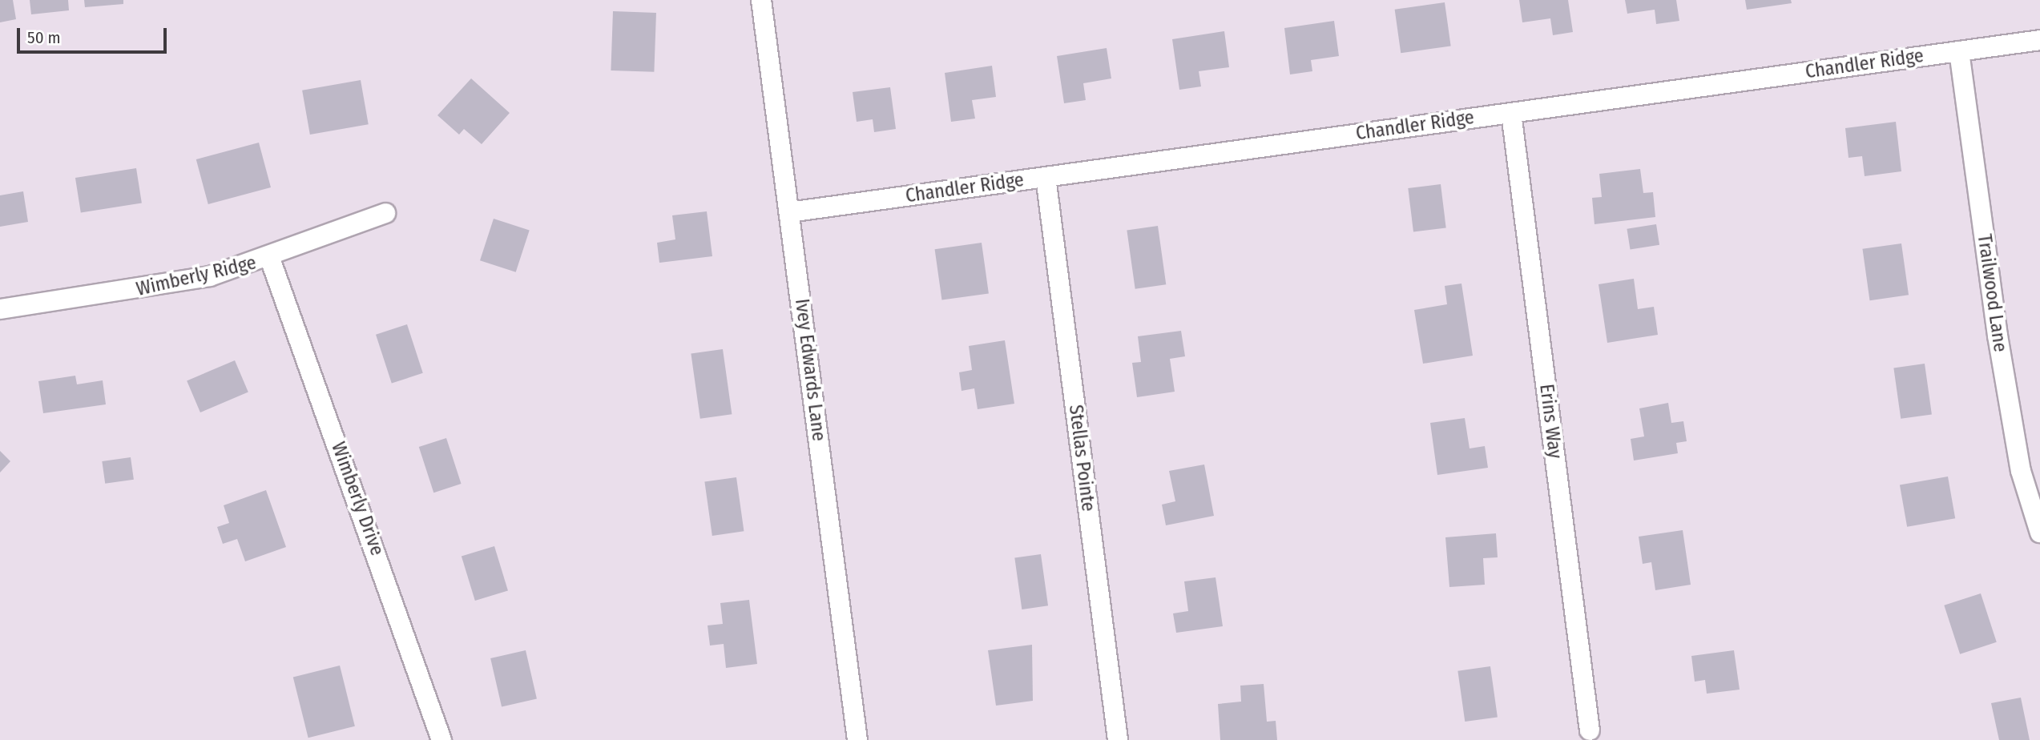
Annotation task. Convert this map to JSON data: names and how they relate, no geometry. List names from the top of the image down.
{
  "streets": {
    "street": [
      "Chandler Ridge",
      "Wimberly Ridge",
      "Trailwood Lane",
      "Ivey Edwards Lane",
      "Erins Way",
      "Stellas Pointe",
      "Wimberly Drive"
    ]
  },
  "crossings": [
    ["Chandler Ridge", "Trailwood Lane"],
    ["Chandler Ridge", "Ivey Edwards Lane"],
    ["Chandler Ridge", "Erins Way"],
    ["Chandler Ridge", "Stellas Pointe"],
    ["Wimberly Ridge", "Wimberly Drive"]
  ],
  "scale_bar": "50 m"
}
